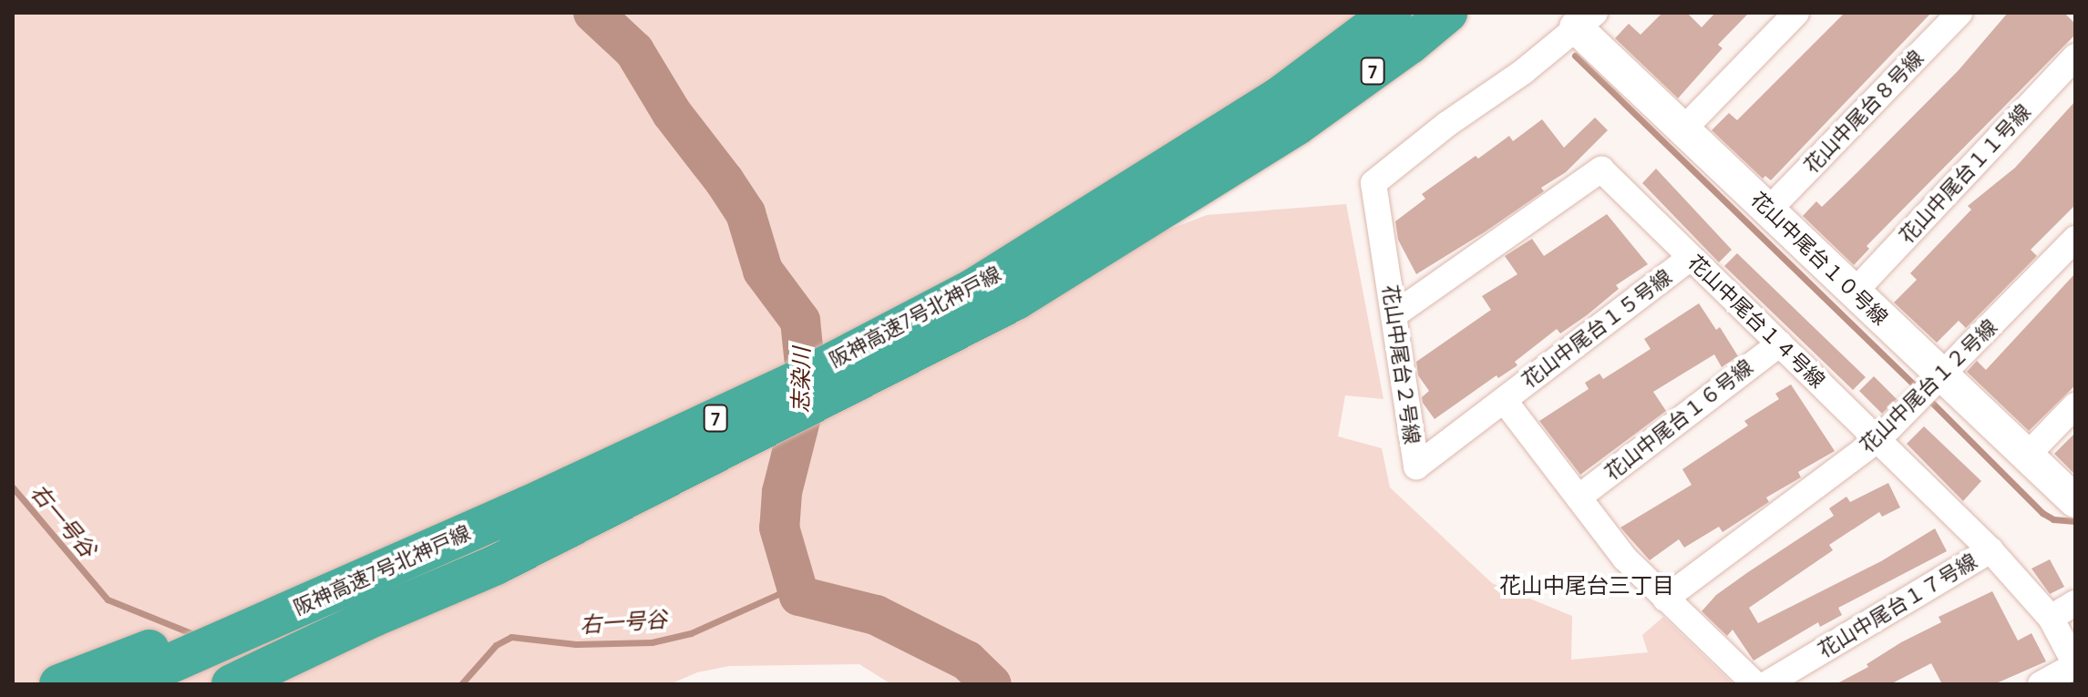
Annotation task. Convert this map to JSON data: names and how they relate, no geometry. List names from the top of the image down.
{
  "streets": {
    "highway": ["7", "阪神高速7号北神戸線"],
    "street": [
      "花山中尾台８号線",
      "花山中尾台１１号線",
      "花山中尾台１０号線",
      "花山中尾台１４号線",
      "花山中尾台１５号線",
      "花山中尾台２号線",
      "花山中尾台１２号線",
      "花山中尾台１６号線",
      "花山中尾台１７号線"
    ]
  },
  "crossings": [
    ["花山中尾台８号線", "花山中尾台１０号線"],
    ["花山中尾台１１号線", "花山中尾台１０号線"],
    ["花山中尾台１０号線", "花山中尾台２号線"],
    ["花山中尾台１０号線", "花山中尾台１２号線"],
    ["花山中尾台１４号線", "花山中尾台１５号線"],
    ["花山中尾台１４号線", "花山中尾台２号線"],
    ["花山中尾台１４号線", "花山中尾台１２号線"],
    ["花山中尾台１４号線", "花山中尾台１６号線"],
    ["花山中尾台１４号線", "花山中尾台１７号線"],
    ["花山中尾台１５号線", "花山中尾台２号線"]
  ],
  "districts": ["花山中尾台三丁目"],
  "water": ["志染川", "右一号谷"]
}
